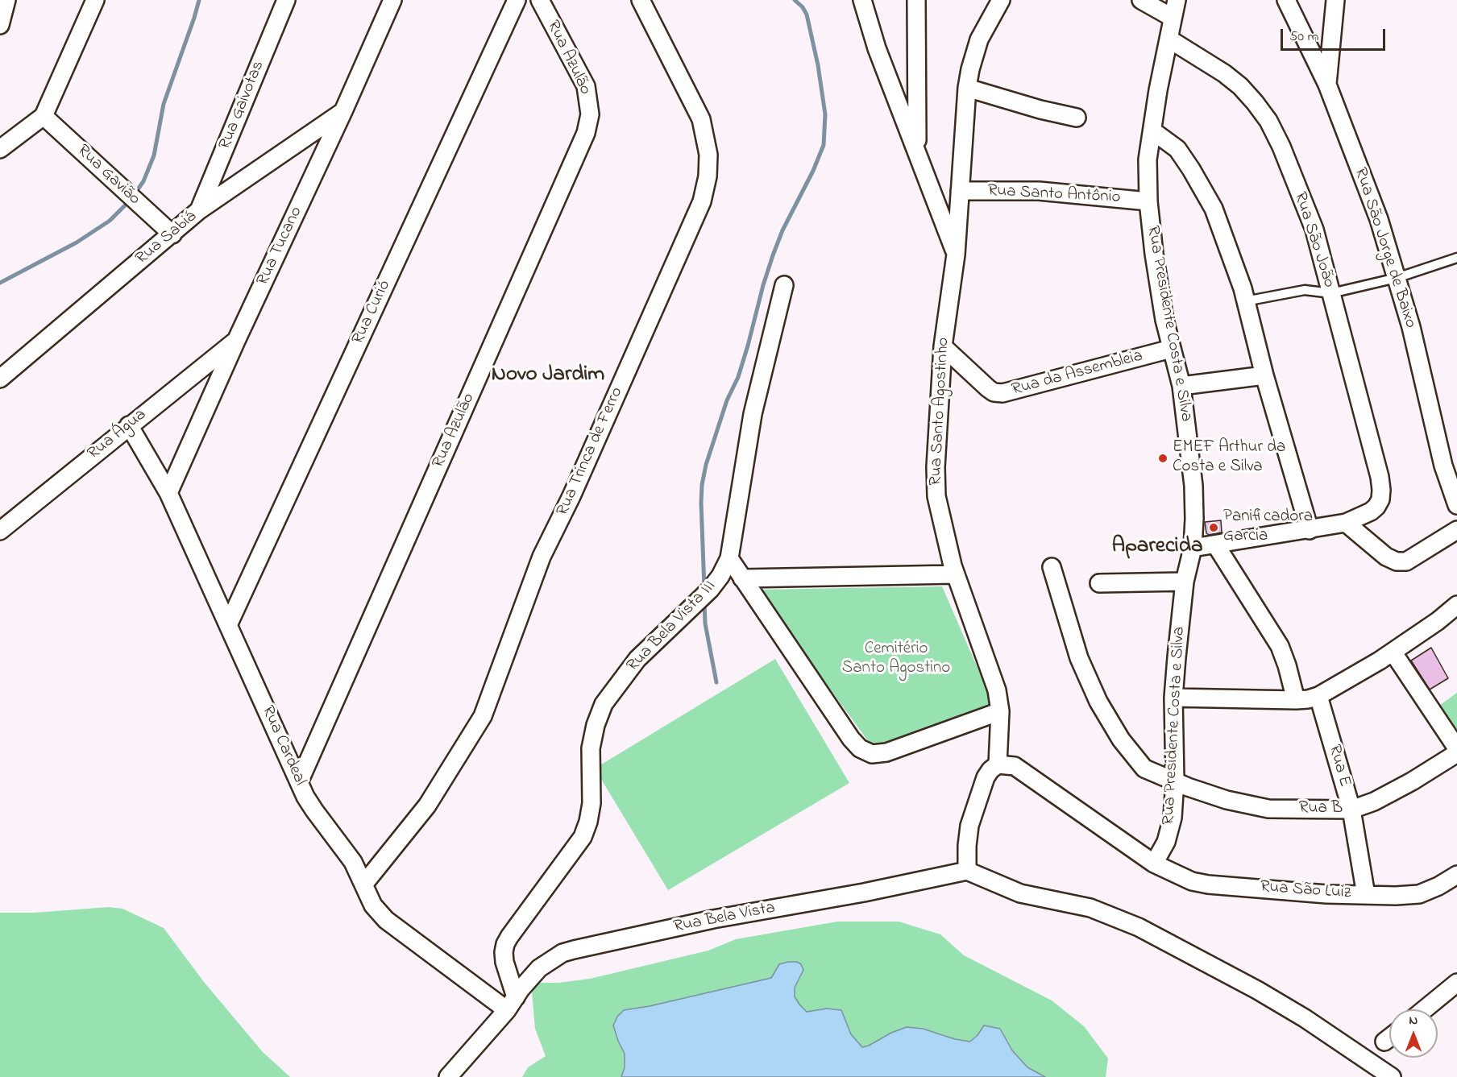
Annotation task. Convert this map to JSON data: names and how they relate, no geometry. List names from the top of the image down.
{
  "streets": {
    "street": [
      "Rua Azulão",
      "Rua Gaivotas",
      "Rua Gavião",
      "Rua Santo Antônio",
      "Rua Sabiá",
      "Rua São João",
      "Rua Tucano",
      "Rua São Jorge de Baixo",
      "Rua Curió",
      "Rua Presidente Costa e Silva",
      "Rua da Assembleia",
      "Rua Santo Agostinho",
      "Rua Água",
      "Rua Trinca de Ferro",
      "Rua Bela Vista III",
      "Rua Cardeal",
      "Rua E",
      "Rua B",
      "Rua São Luiz",
      "Rua Bela Vista"
    ]
  },
  "crossings": [
    ["Rua Azulão", "Rua Cardeal"],
    ["Rua Gaivotas", "Rua Sabiá"],
    ["Rua Gavião", "Rua Sabiá"],
    ["Rua Santo Antônio", "Rua Presidente Costa e Silva"],
    ["Rua Santo Antônio", "Rua Santo Agostinho"],
    ["Rua Sabiá", "Rua Tucano"],
    ["Rua São João", "Rua Presidente Costa e Silva"],
    ["Rua Tucano", "Rua Água"],
    ["Rua Tucano", "Rua Cardeal"],
    ["Rua Curió", "Rua Cardeal"],
    ["Rua Presidente Costa e Silva", "Rua da Assembleia"],
    ["Rua Presidente Costa e Silva", "Rua B"],
    ["Rua Presidente Costa e Silva", "Rua São Luiz"],
    ["Rua da Assembleia", "Rua Santo Agostinho"],
    ["Rua Água", "Rua Cardeal"],
    ["Rua Trinca de Ferro", "Rua Cardeal"],
    ["Rua Bela Vista III", "Rua Cardeal"],
    ["Rua Bela Vista III", "Rua Bela Vista"],
    ["Rua Cardeal", "Rua Bela Vista"],
    ["Rua E", "Rua B"],
    ["Rua E", "Rua São Luiz"]
  ],
  "districts": ["Novo Jardim", "Aparecida"],
  "parks": ["Cemitério Santo Agostino"],
  "places": ["EMEF Arthur da Costa e Silva", "Panificadora Garcia"],
  "scale_bar": "50 m",
  "north": "top"
}
